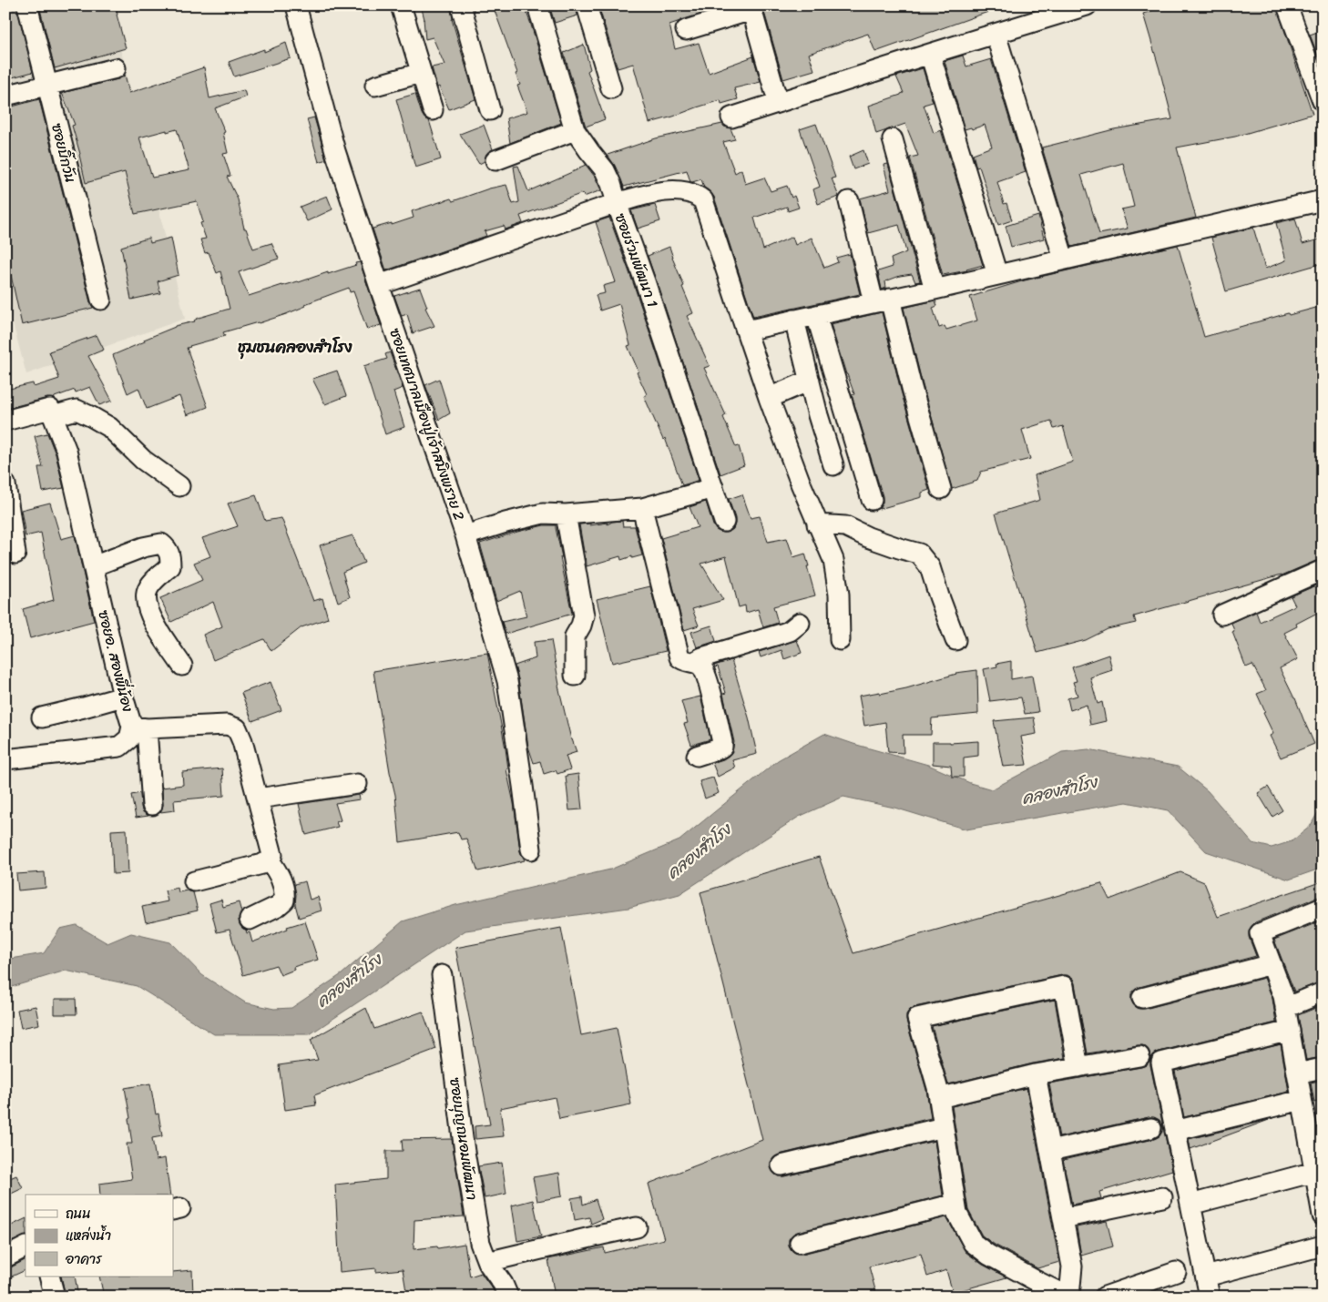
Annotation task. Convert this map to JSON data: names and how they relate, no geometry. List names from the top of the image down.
{
  "streets": {
    "street": [
      "ซอยบิ๊กวัน",
      "ซอยร่วมพัฒนา 1",
      "ซอยเทศบาลเมืองปู่เจ้าสมิงพราย 2",
      "ซอยอ. สองพี่น้อง",
      "ซอยบุญถนอมพัฒนา"
    ]
  },
  "districts": ["ชุมชนคลองสำโรง"],
  "water": ["คลองสำโรง"],
  "legend": ["ถนน", "แหล่งน้ำ", "อาคาร"]
}
